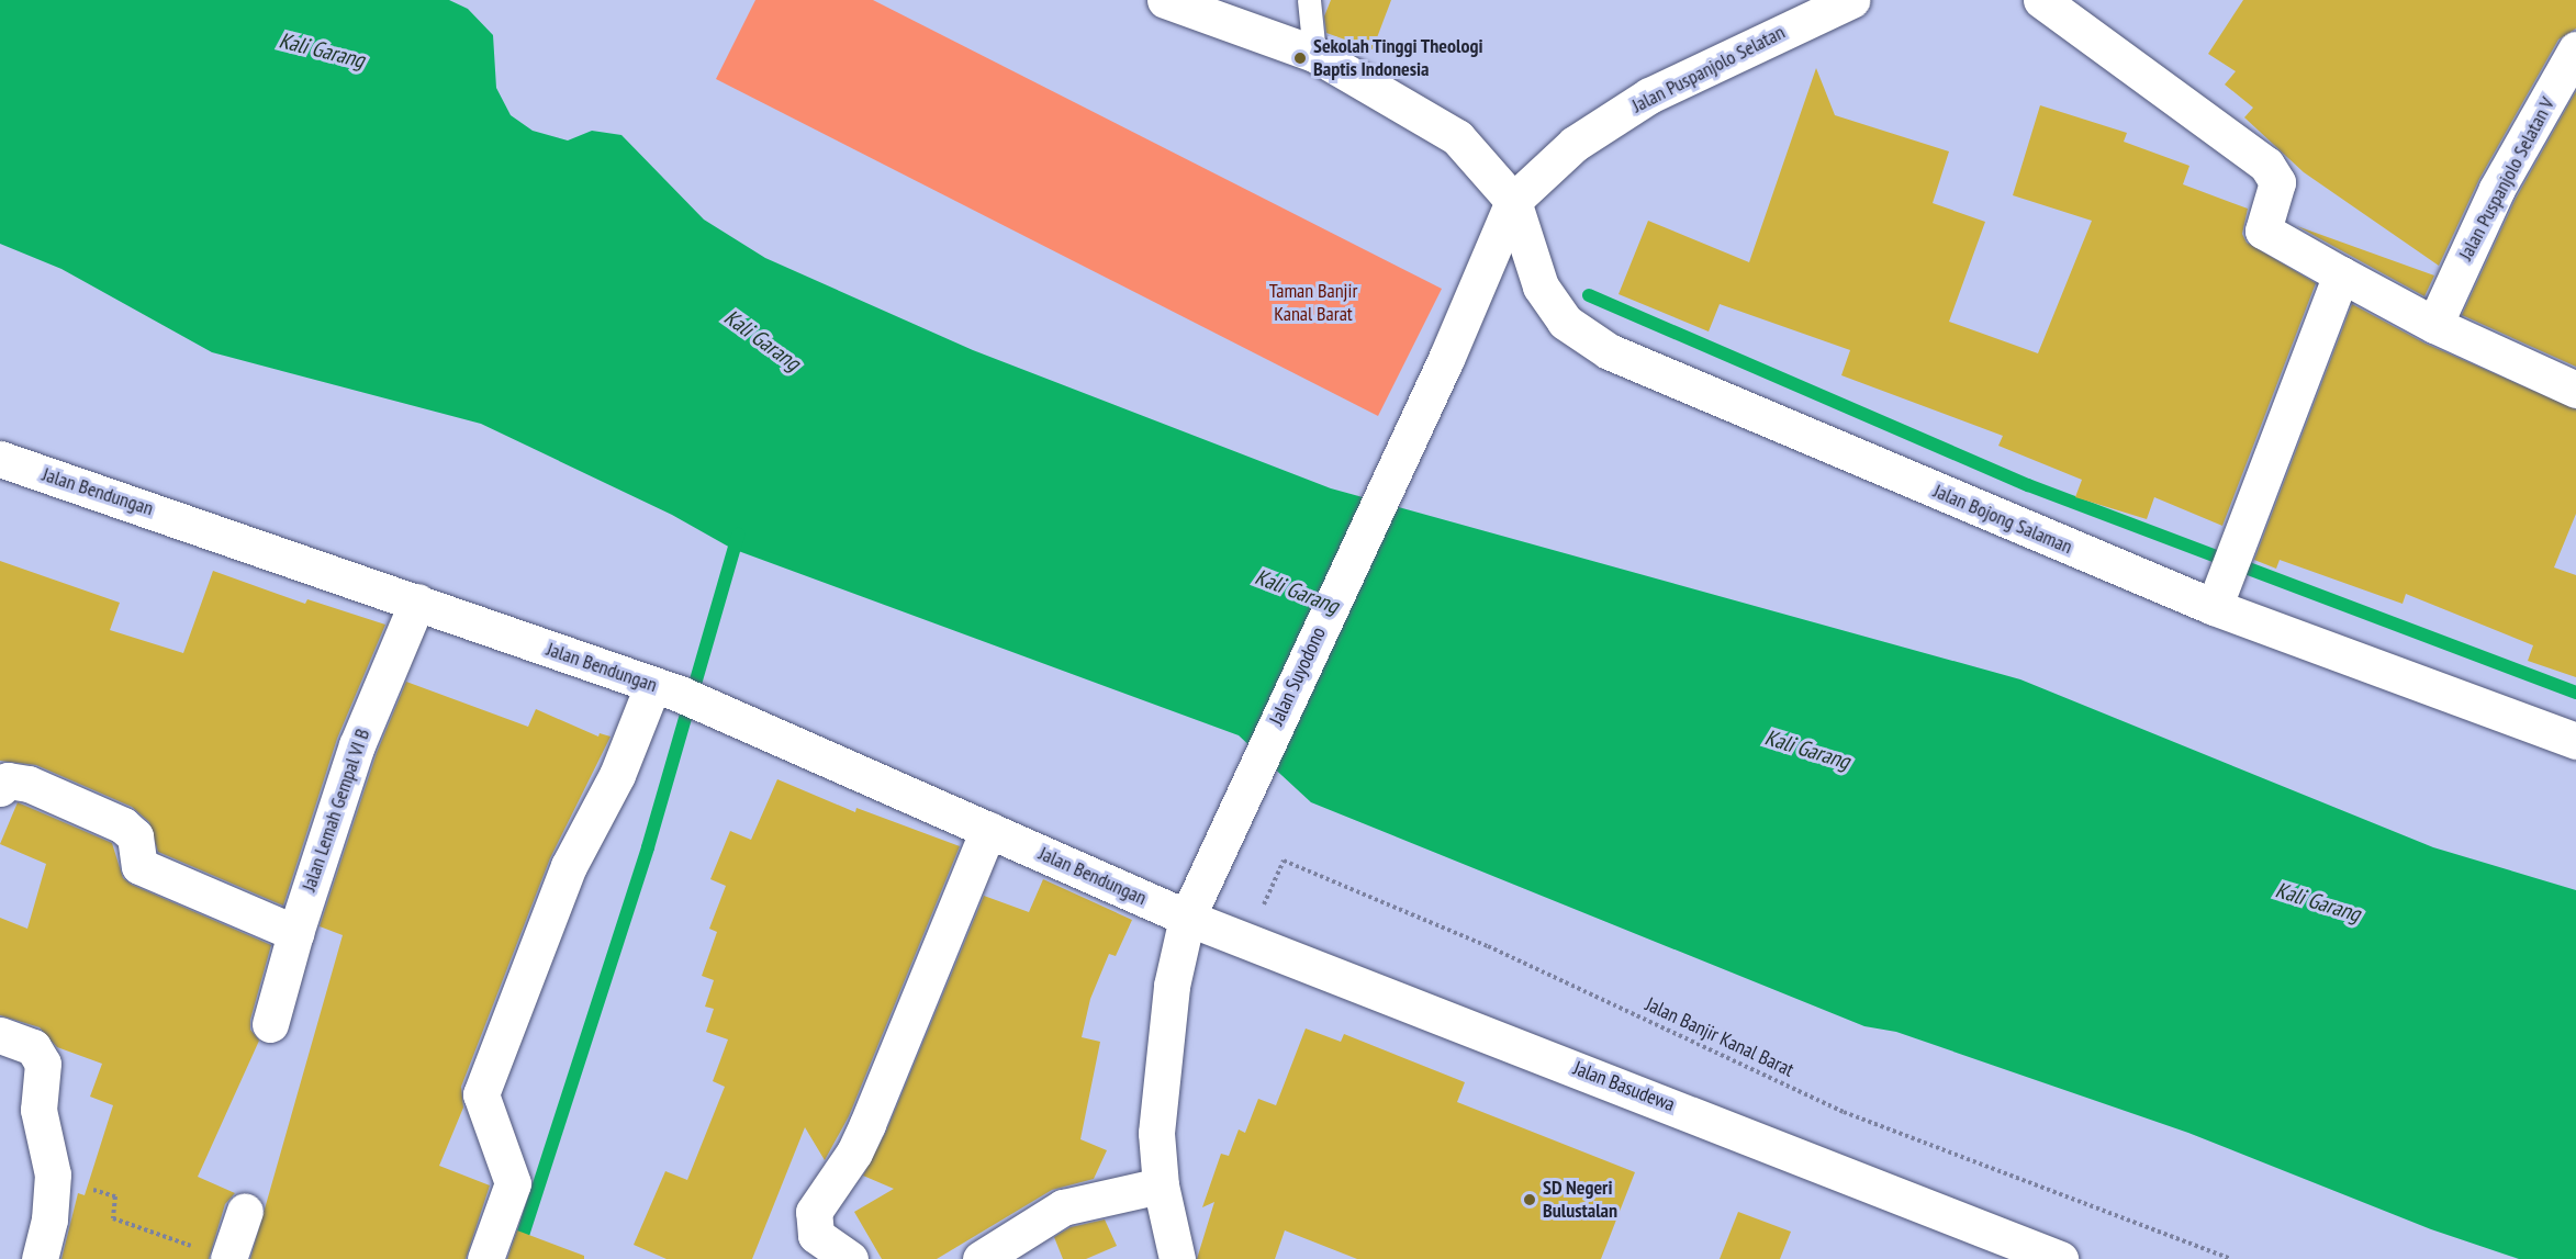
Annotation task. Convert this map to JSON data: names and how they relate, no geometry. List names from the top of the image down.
{
  "streets": {
    "street": [
      "Jalan Puspanjolo Selatan",
      "Jalan Puspanjolo Selatan V",
      "Jalan Bendungan",
      "Jalan Bojong Salaman",
      "Jalan Suyodono",
      "Jalan Lemah Gempal VI B",
      "Jalan Basudewa"
    ],
    "path": ["Jalan Banjir Kanal Barat"]
  },
  "crossings": [
    ["Jalan Puspanjolo Selatan", "Jalan Bojong Salaman"],
    ["Jalan Puspanjolo Selatan", "Jalan Suyodono"],
    ["Jalan Bendungan", "Jalan Suyodono"],
    ["Jalan Bendungan", "Jalan Lemah Gempal VI B"],
    ["Jalan Bendungan", "Jalan Basudewa"],
    ["Jalan Bojong Salaman", "Jalan Suyodono"],
    ["Jalan Suyodono", "Jalan Basudewa"],
    ["Jalan Banjir Kanal Barat", "Jalan Basudewa"]
  ],
  "water": ["Kali Garang"],
  "parks": ["Taman Banjir Kanal Barat"],
  "places": ["Sekolah Tinggi Theologi Baptis Indonesia", "SD Negeri Bulustalan"]
}
